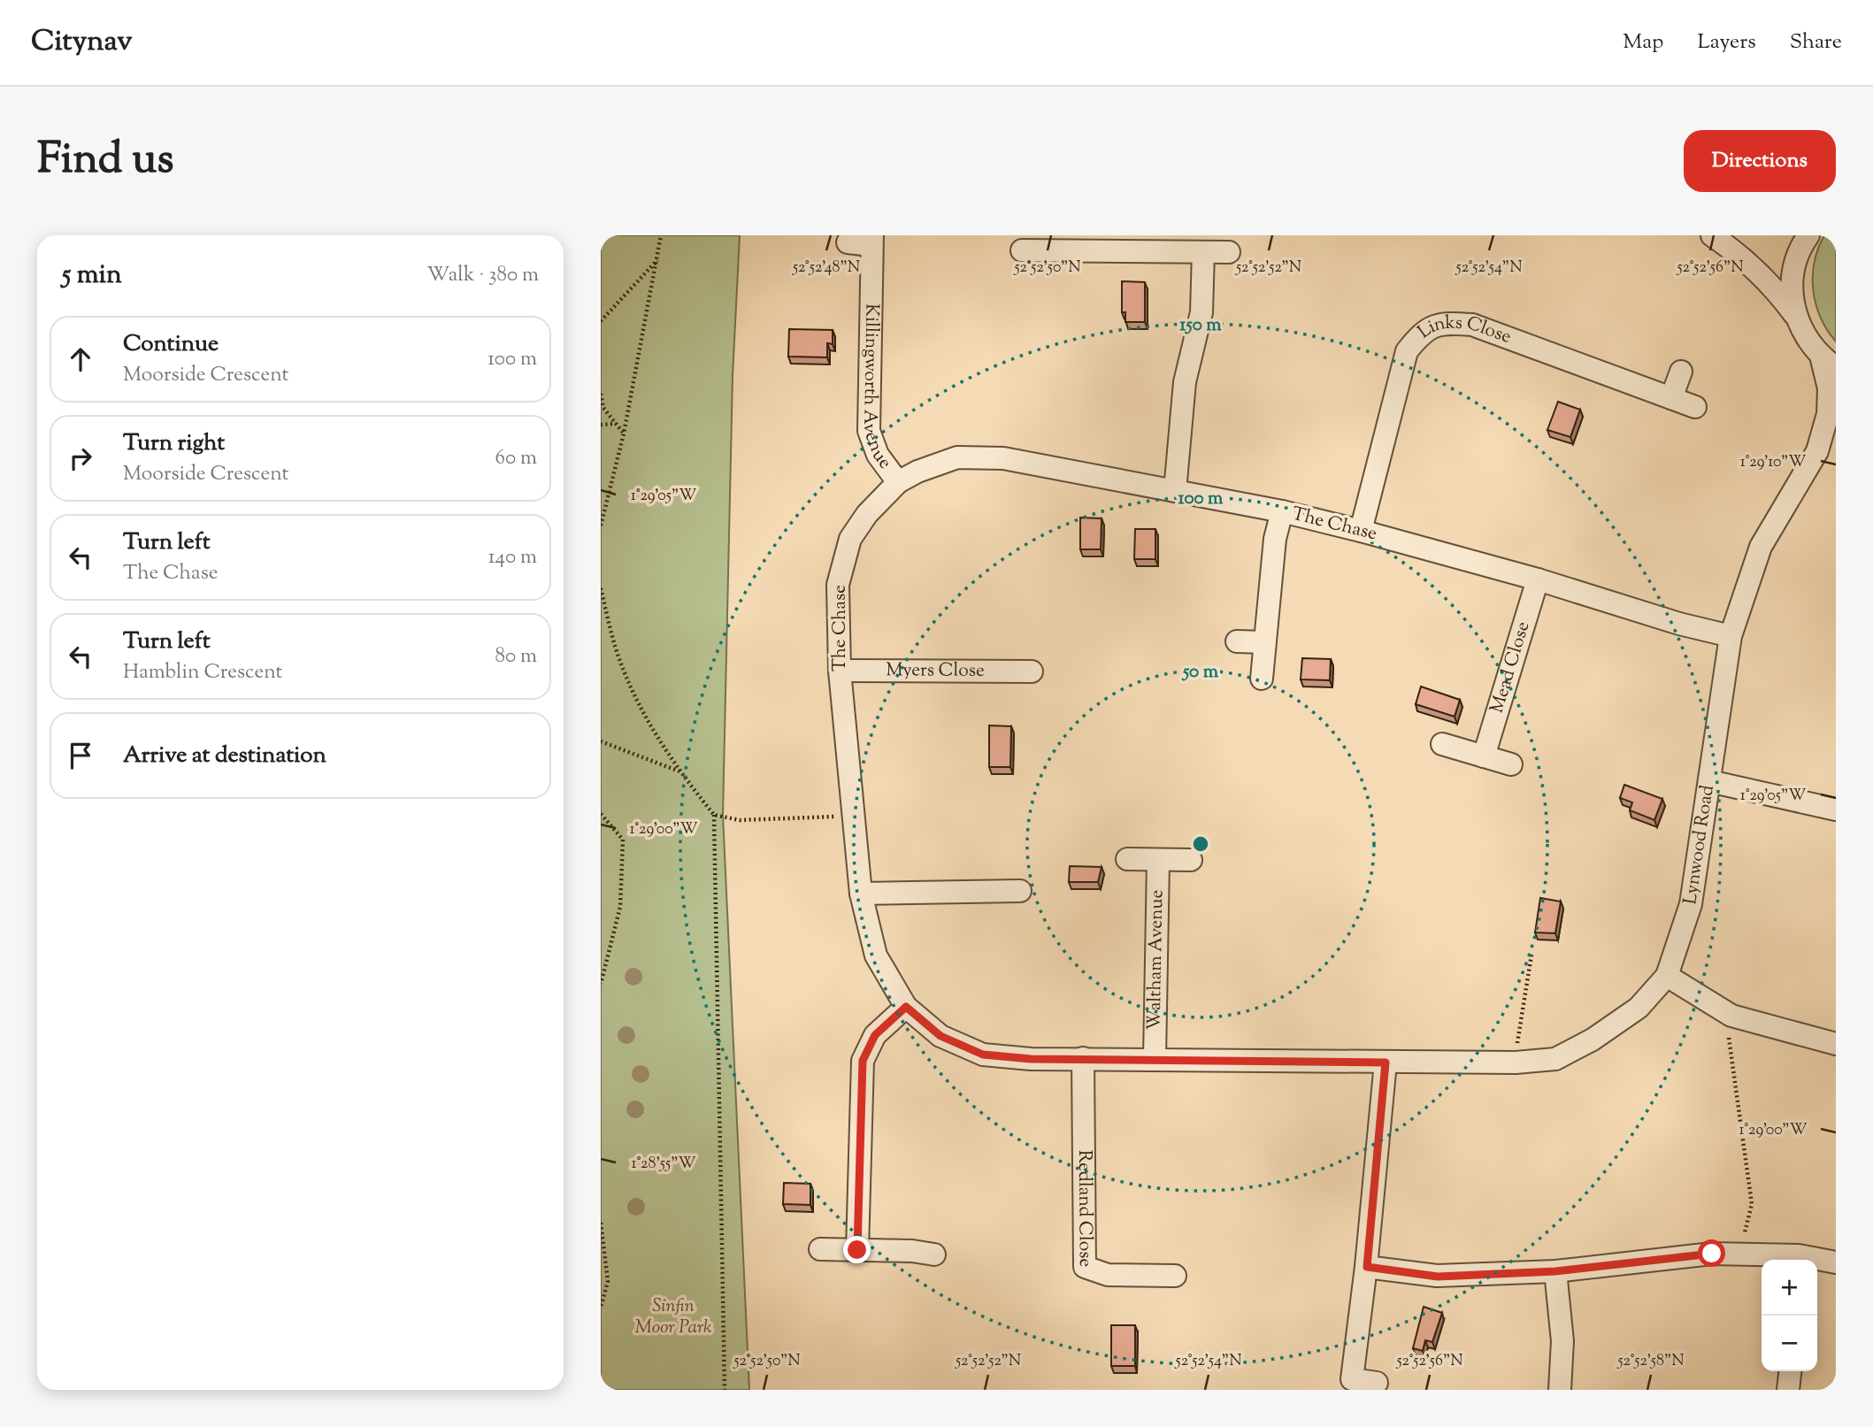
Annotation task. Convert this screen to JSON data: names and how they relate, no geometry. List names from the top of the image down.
{
  "streets": {
    "street": [
      "Links Close",
      "Killingworth Avenue",
      "The Chase",
      "Mead Close",
      "Myers Close",
      "Lynwood Road",
      "Waltham Avenue",
      "Redland Close"
    ]
  },
  "crossings": [
    ["Links Close", "The Chase"],
    ["Killingworth Avenue", "The Chase"],
    ["The Chase", "Mead Close"],
    ["The Chase", "Myers Close"],
    ["The Chase", "Lynwood Road"],
    ["The Chase", "Waltham Avenue"],
    ["The Chase", "Redland Close"]
  ],
  "parks": ["Sinfin Moor Park"],
  "page": {
    "header": "Citynav",
    "nav": ["Map", "Layers", "Share"],
    "title": "Find us",
    "buttons": "Directions",
    "heading": ["5 min", "Walk · 380 m"],
    "list": [
      ["Continue", "Moorside Crescent", "100 m"],
      ["Turn right", "Moorside Crescent", "60 m"],
      ["Turn left", "The Chase", "140 m"],
      ["Turn left", "Hamblin Crescent", "80 m"],
      "Arrive at destination"
    ],
    "map_buttons": ["+", "−"]
  },
  "coordinates": [
    "52°52'48\"N",
    "52°52'50\"N",
    "52°52'52\"N",
    "52°52'54\"N",
    "52°52'56\"N",
    "1°29'10\"W",
    "1°29'05\"W",
    "1°29'00\"W",
    "1°28'55\"W",
    "52°52'58\"N"
  ],
  "rings": ["150 m", "100 m", "50 m"]
}
